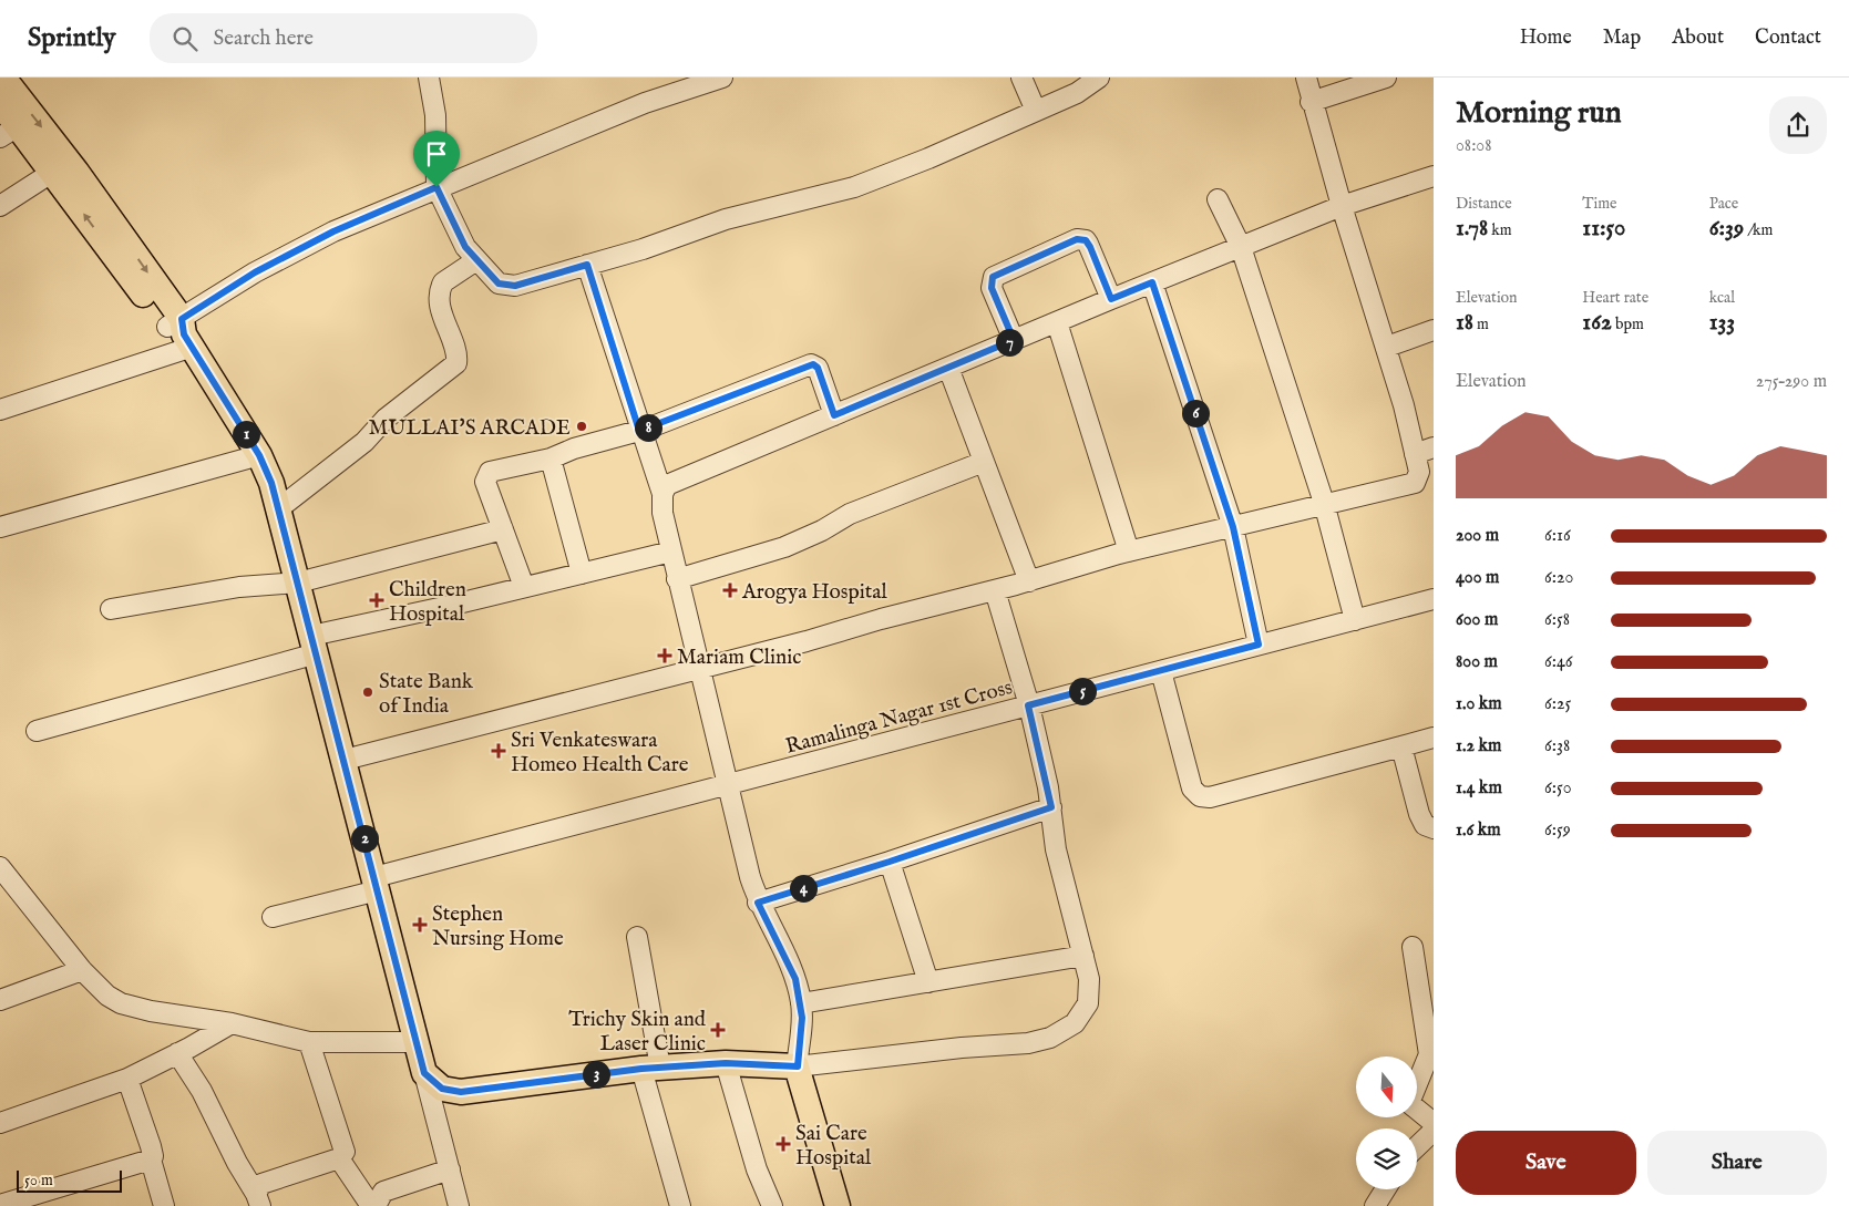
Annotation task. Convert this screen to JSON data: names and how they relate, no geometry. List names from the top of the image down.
{
  "streets": {
    "street": ["Ramalinga Nagar 1st Cross"]
  },
  "places": {
    "other": ["MULLAI'S ARCADE", "State Bank of India"],
    "health": [
      "Arogya Hospital",
      "Children Hospital",
      "Mariam Clinic",
      "Sri Venkateswara Homeo Health Care",
      "Stephen Nursing Home",
      "Trichy Skin and Laser Clinic",
      "Sai Care Hospital"
    ]
  },
  "scale_bar": "50 m",
  "north": "bottom",
  "page": {
    "header": "Sprintly",
    "search": "Search here",
    "nav": [
      "Home",
      "Map",
      "About",
      "Contact"
    ],
    "heading": ["Morning run", "08:08"],
    "stats": [
      ["Distance", "1.78 km"],
      ["Time", "11:50"],
      ["Pace", "6:39 /km"],
      ["Elevation", "18 m"],
      ["Heart rate", "162 bpm"],
      ["kcal", "133"]
    ],
    "pins": [
      "7",
      "6",
      "8",
      "1",
      "5",
      "2",
      "4",
      "3"
    ],
    "chart": ["Elevation", "275–290 m"],
    "list": [
      {
        "name": "200 m",
        "note": "6:16"
      },
      {
        "name": "400 m",
        "note": "6:20"
      },
      {
        "name": "600 m",
        "note": "6:58"
      },
      {
        "name": "800 m",
        "note": "6:46"
      },
      {
        "name": "1.0 km",
        "note": "6:25"
      },
      {
        "name": "1.2 km",
        "note": "6:38"
      },
      {
        "name": "1.4 km",
        "note": "6:50"
      },
      {
        "name": "1.6 km",
        "note": "6:59"
      }
    ],
    "buttons": ["Save", "Share"],
    "scale": "50 m"
  }
}
